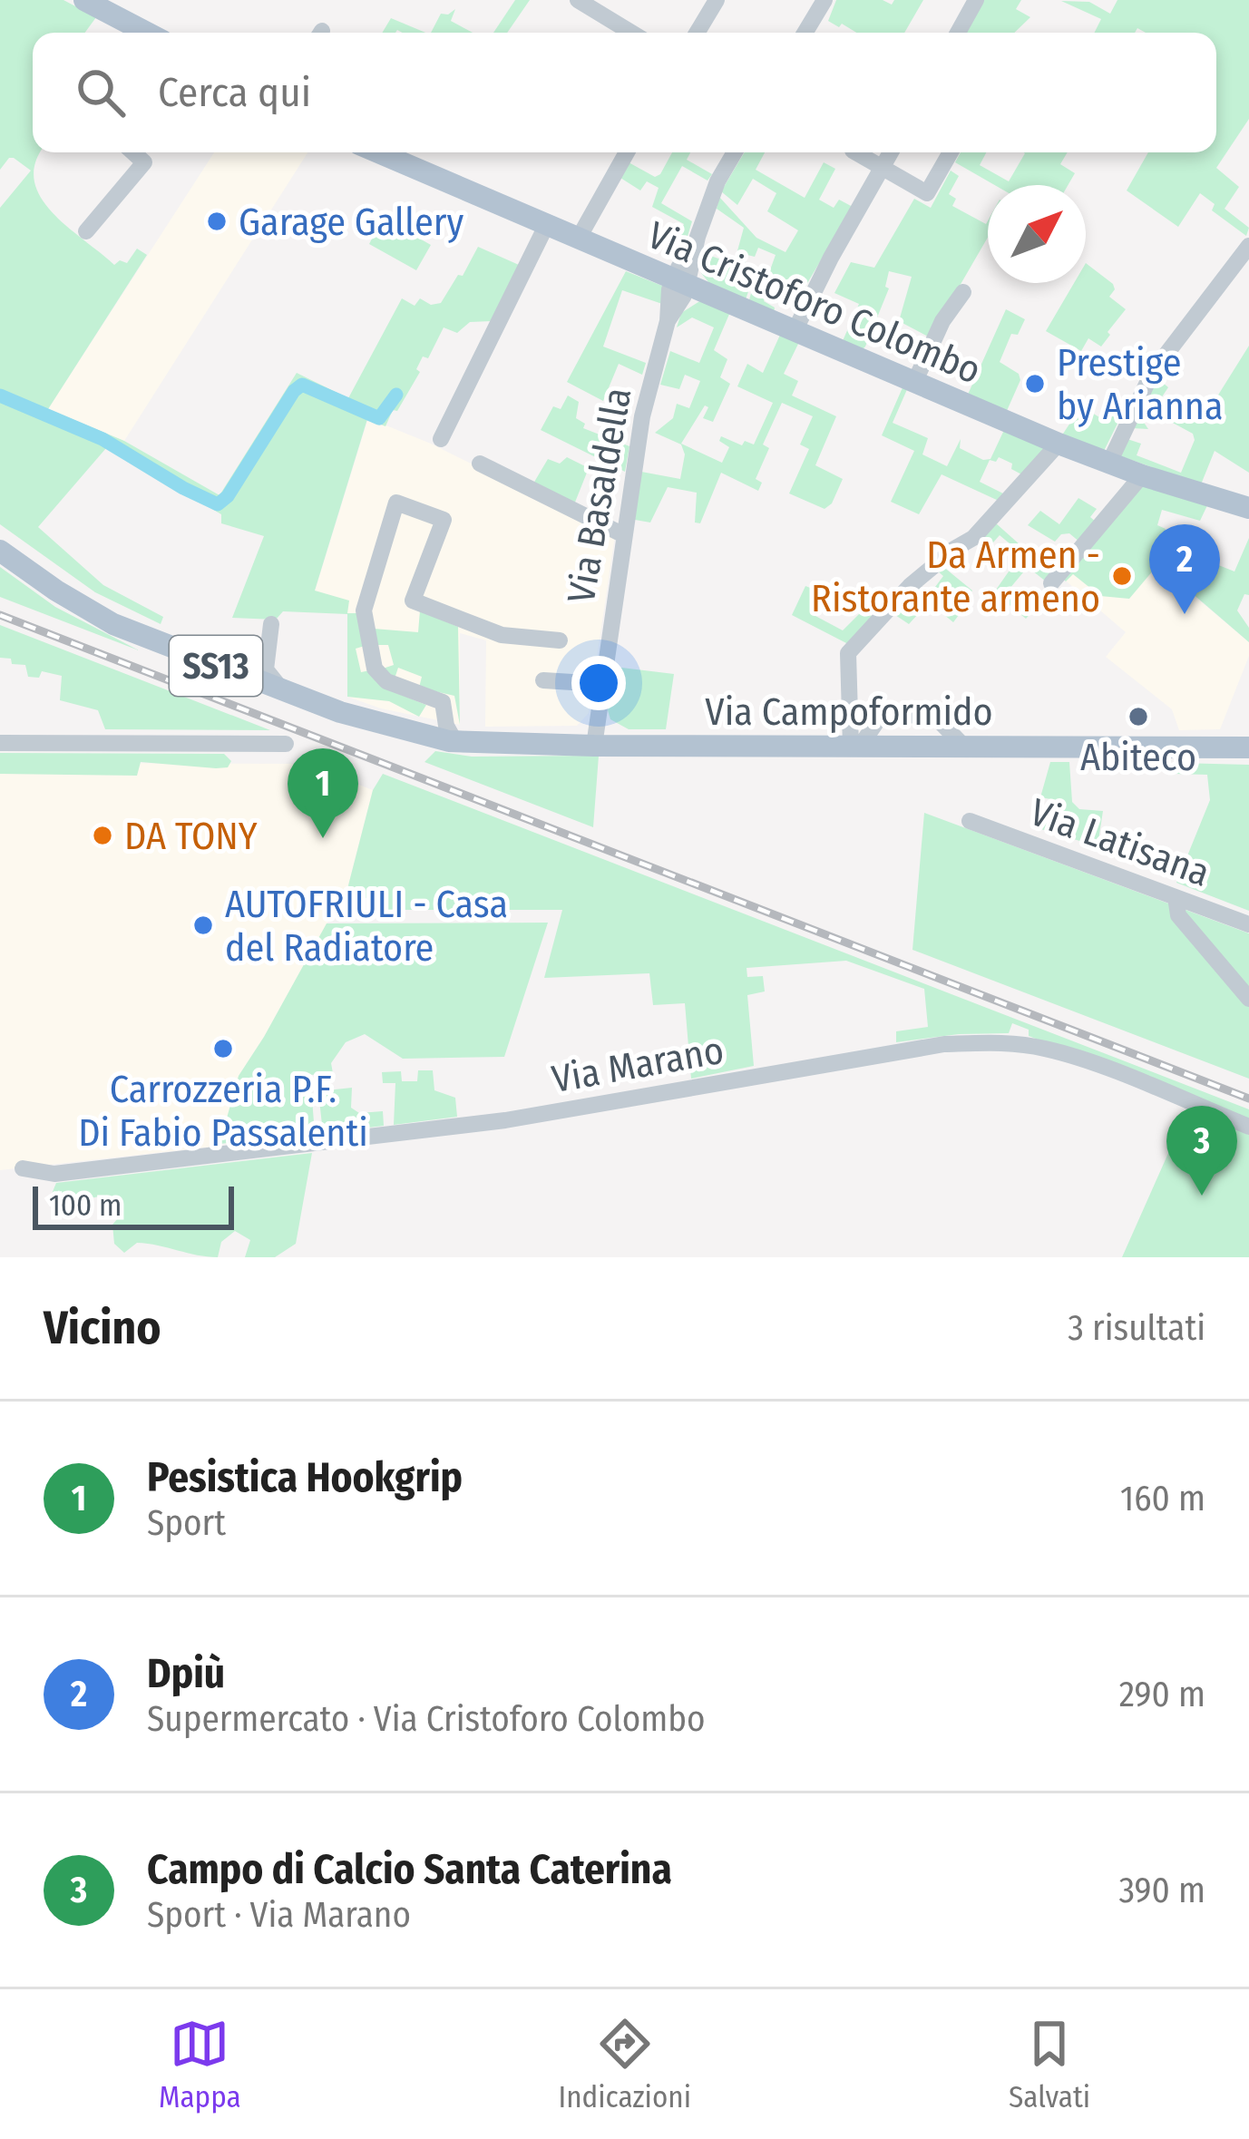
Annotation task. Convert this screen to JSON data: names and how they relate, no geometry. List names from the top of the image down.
{
  "streets": {
    "main road": ["Via Cristoforo Colombo", "SS13", "Via Campoformido"],
    "street": ["Via Basaldella", "Via Latisana", "Via Marano"]
  },
  "crossings": [
    ["Via Cristoforo Colombo", "Via Basaldella"],
    ["Via Basaldella", "Via Campoformido"],
    ["SS13", "Via Campoformido"]
  ],
  "places": [
    "Garage Gallery",
    "Prestige by Arianna",
    "Da Armen - Ristorante armeno",
    "Abiteco",
    "DA TONY",
    "AUTOFRIULI - Casa del Radiatore",
    "Carrozzeria P.F. Di Fabio Passalenti"
  ],
  "scale_bar": "100 m",
  "north": "top right",
  "page": {
    "search": "Cerca qui",
    "pins": ["2", "1", "3"],
    "scale": "100 m",
    "heading": ["Vicino", "3 risultati"],
    "list": [
      {
        "mark": "1",
        "name": "Pesistica Hookgrip",
        "note": "Sport",
        "value": "160 m"
      },
      {
        "mark": "2",
        "name": "Dpiù",
        "note": "Supermercato · Via Cristoforo Colombo",
        "value": "290 m"
      },
      {
        "mark": "3",
        "name": "Campo di Calcio Santa Caterina",
        "note": "Sport · Via Marano",
        "value": "390 m"
      }
    ],
    "nav": ["Mappa", "Indicazioni", "Salvati"]
  }
}
